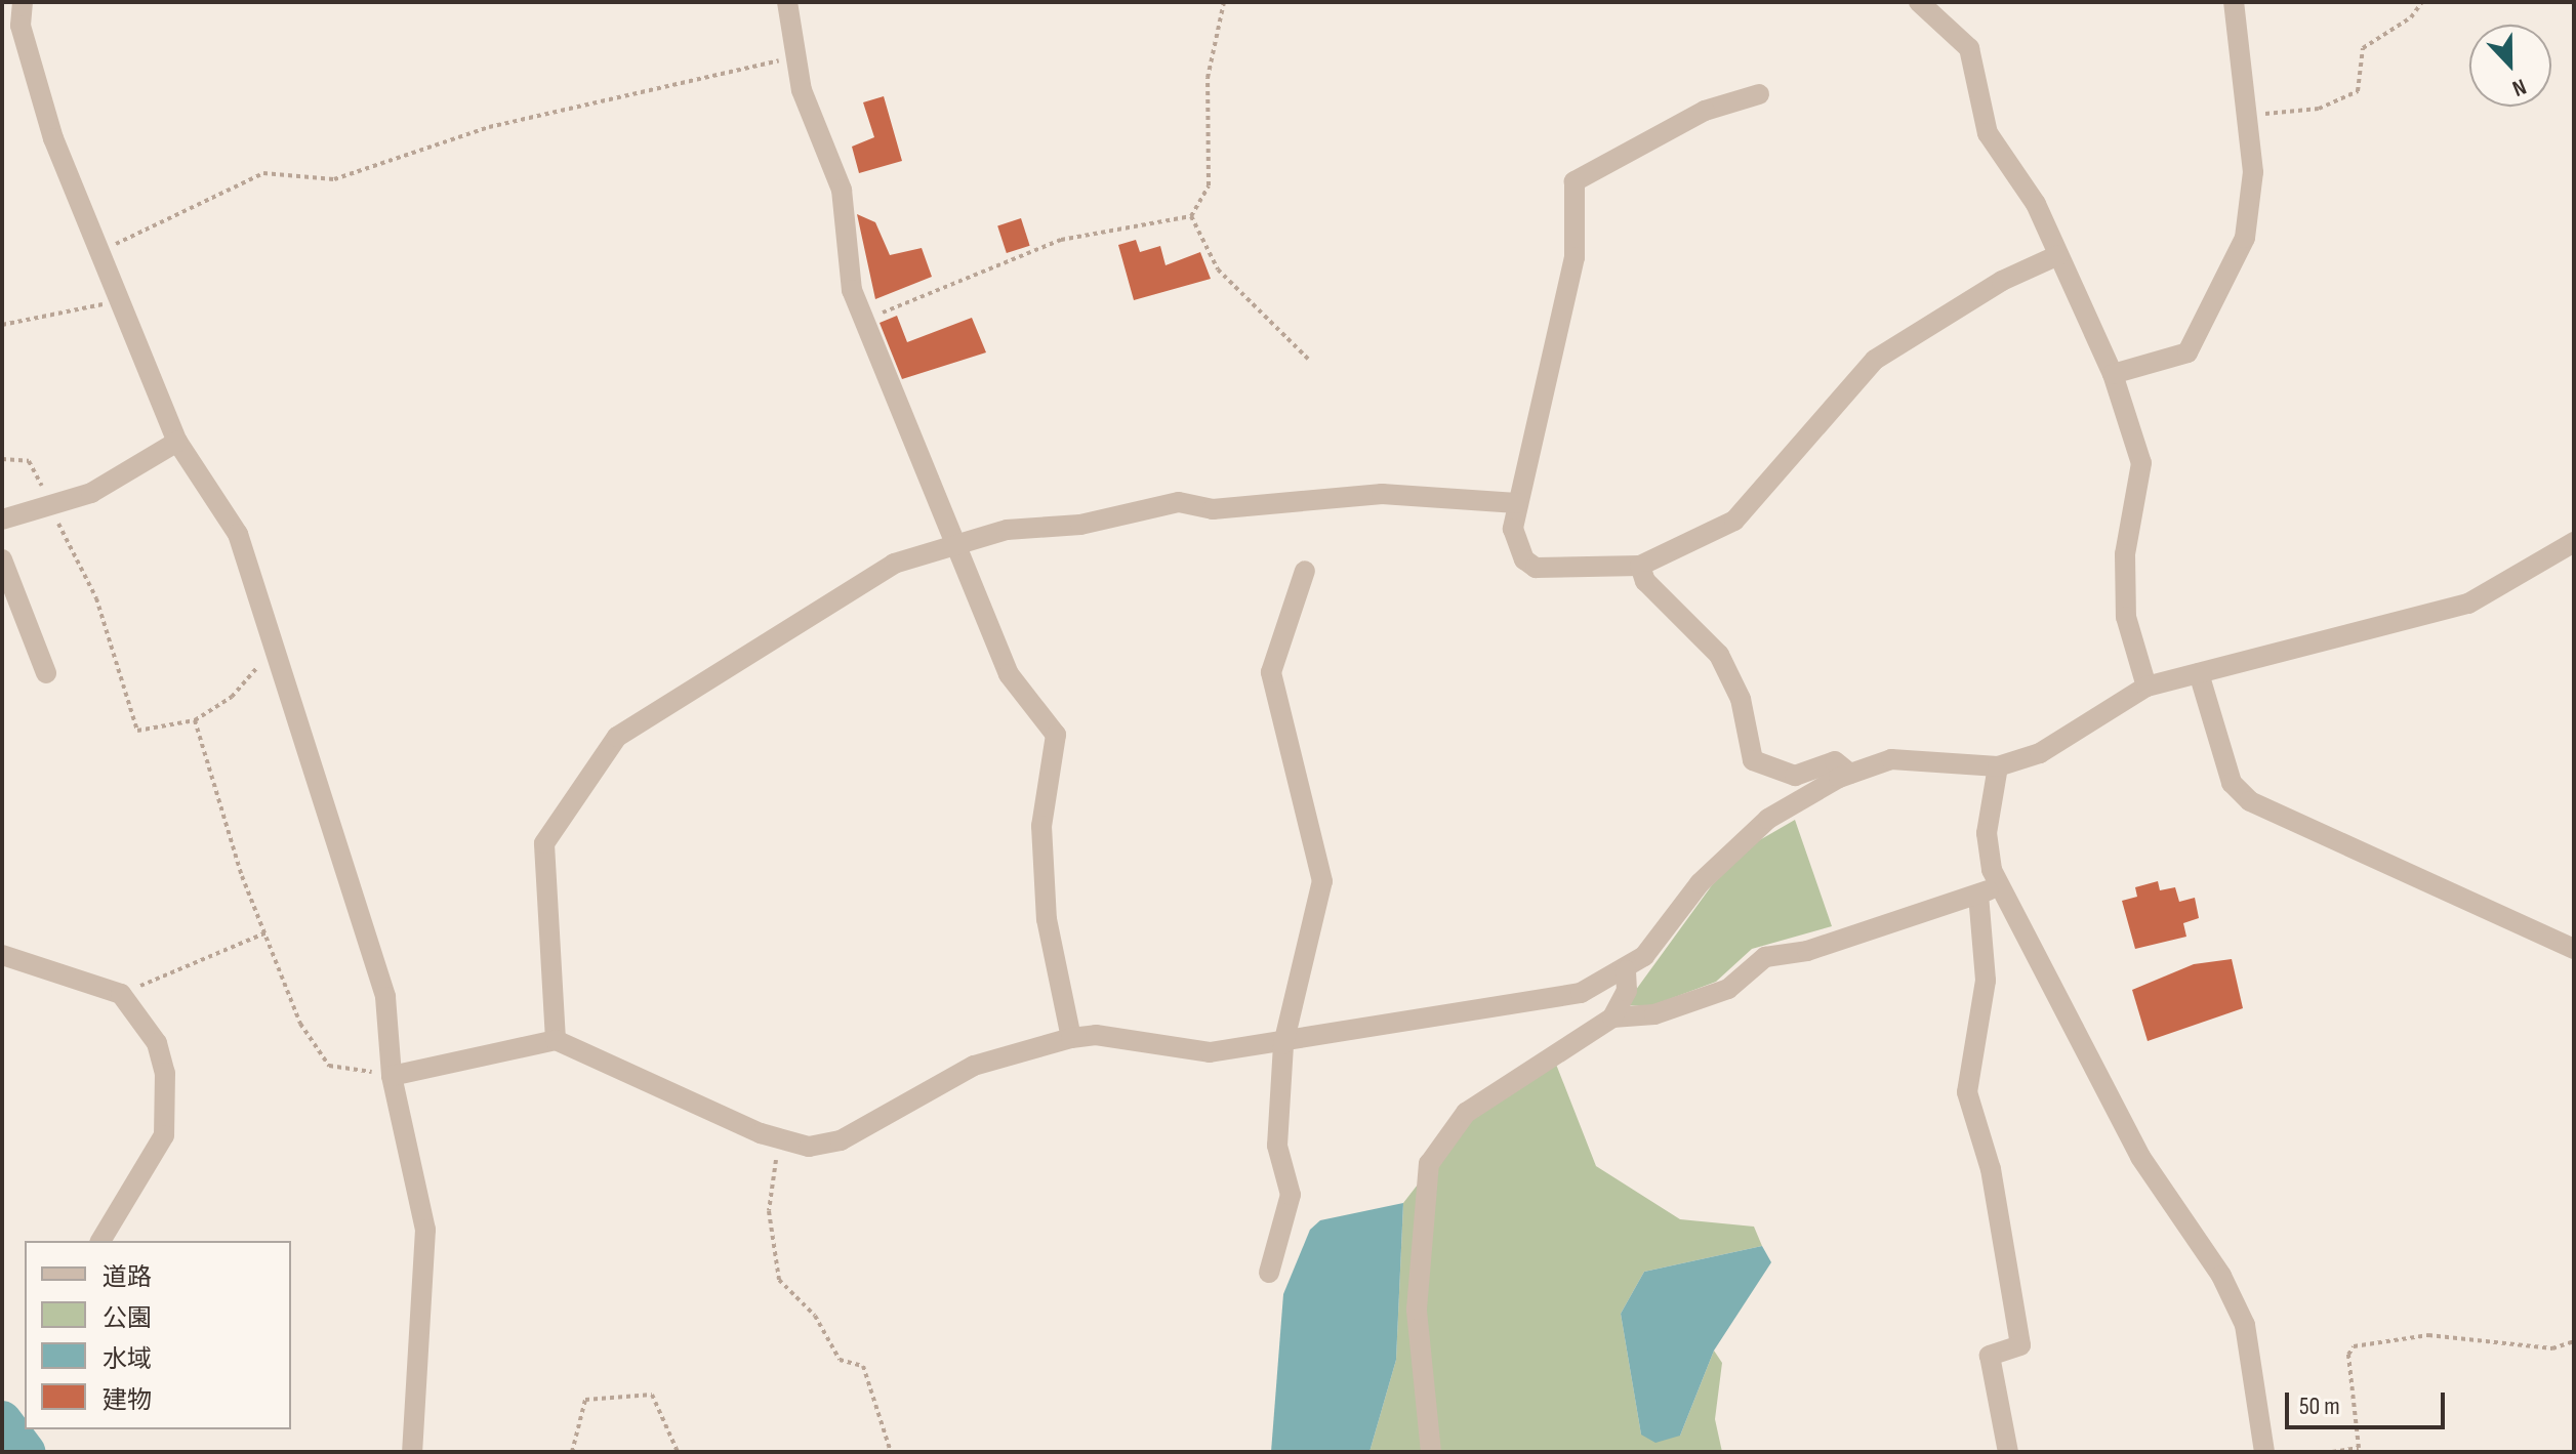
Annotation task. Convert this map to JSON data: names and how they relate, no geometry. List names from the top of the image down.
{
  "legend": [
    "道路",
    "公園",
    "水域",
    "建物"
  ],
  "scale_bar": "50 m",
  "north": "bottom"
}
